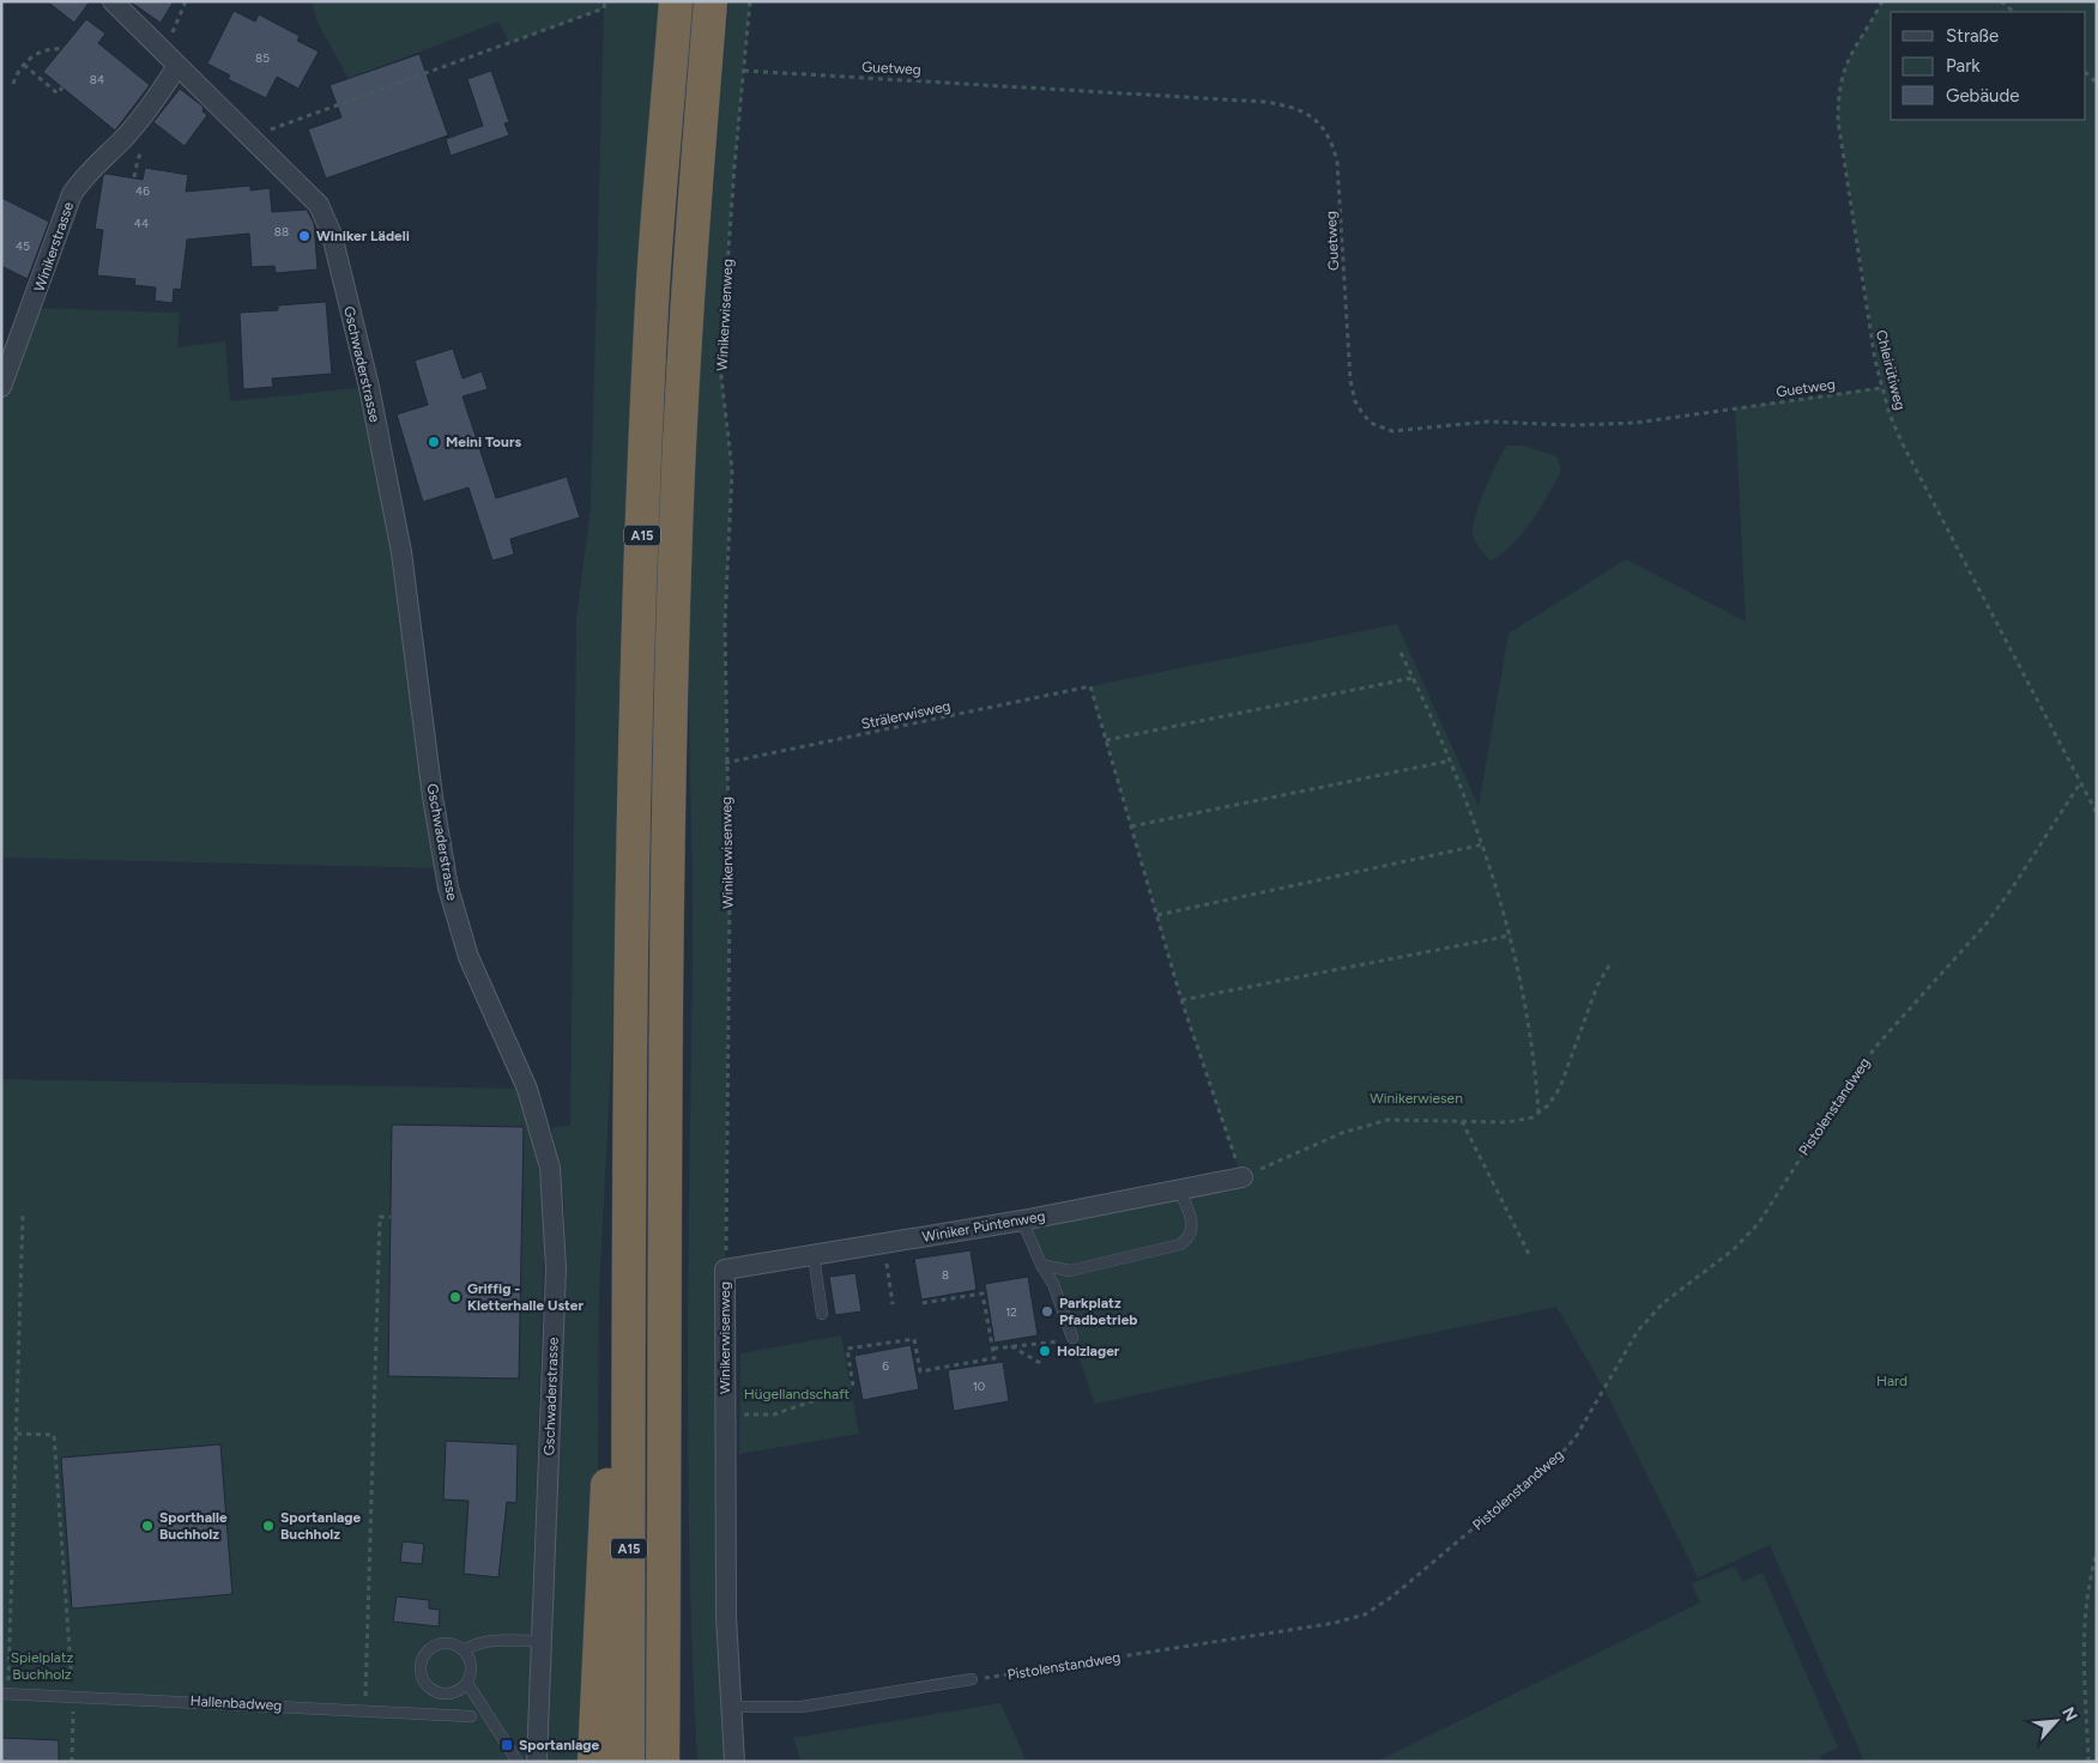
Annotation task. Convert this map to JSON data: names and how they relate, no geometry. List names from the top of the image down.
{
  "streets": {
    "highway": ["A15"],
    "street": [
      "Winikerstrasse",
      "Winikerwisenweg",
      "Gschwaderstrasse",
      "Winiker Püntenweg"
    ],
    "lane": ["Hallenbadweg"],
    "path": [
      "Guetweg",
      "Chleirütiweg",
      "Strälerwisweg",
      "Pistolenstandweg"
    ]
  },
  "crossings": [
    ["Guetweg", "Winikerwisenweg"],
    ["Guetweg", "Chleirütiweg"],
    ["Winikerstrasse", "Gschwaderstrasse"],
    ["Winikerwisenweg", "Strälerwisweg"],
    ["Winikerwisenweg", "Winiker Püntenweg"],
    ["Chleirütiweg", "Pistolenstandweg"]
  ],
  "parks": [
    "Winikerwiesen",
    "Hard",
    "Hügellandschaft",
    "Spielplatz Buchholz"
  ],
  "places": {
    "other": [
      "Winiker Lädeli",
      "Meini Tours",
      "Griffig - Kletterhalle Uster",
      "Parkplatz Pfadbetrieb",
      "Holzlager",
      "Sporthalle Buchholz",
      "Sportanlage Buchholz"
    ],
    "transit": ["Sportanlage"]
  },
  "house_numbers": [
    "85",
    "84",
    "46",
    "44",
    "88",
    "45",
    "8",
    "12",
    "6",
    "10"
  ],
  "legend": ["Straße", "Park", "Gebäude"],
  "north": "top right"
}
